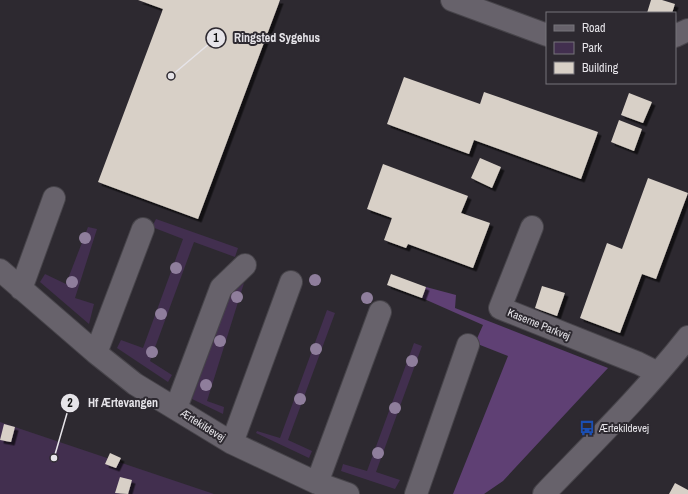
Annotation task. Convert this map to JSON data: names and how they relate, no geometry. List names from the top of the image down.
{
  "streets": {
    "street": ["Kaserne Parkvej", "Ærtekildevej"]
  },
  "places": {
    "other": ["Ringsted Sygehus", "Hf Ærtevangen"],
    "bus stop": ["Ærtekildevej"]
  },
  "legend": ["Road", "Park", "Building"]
}
